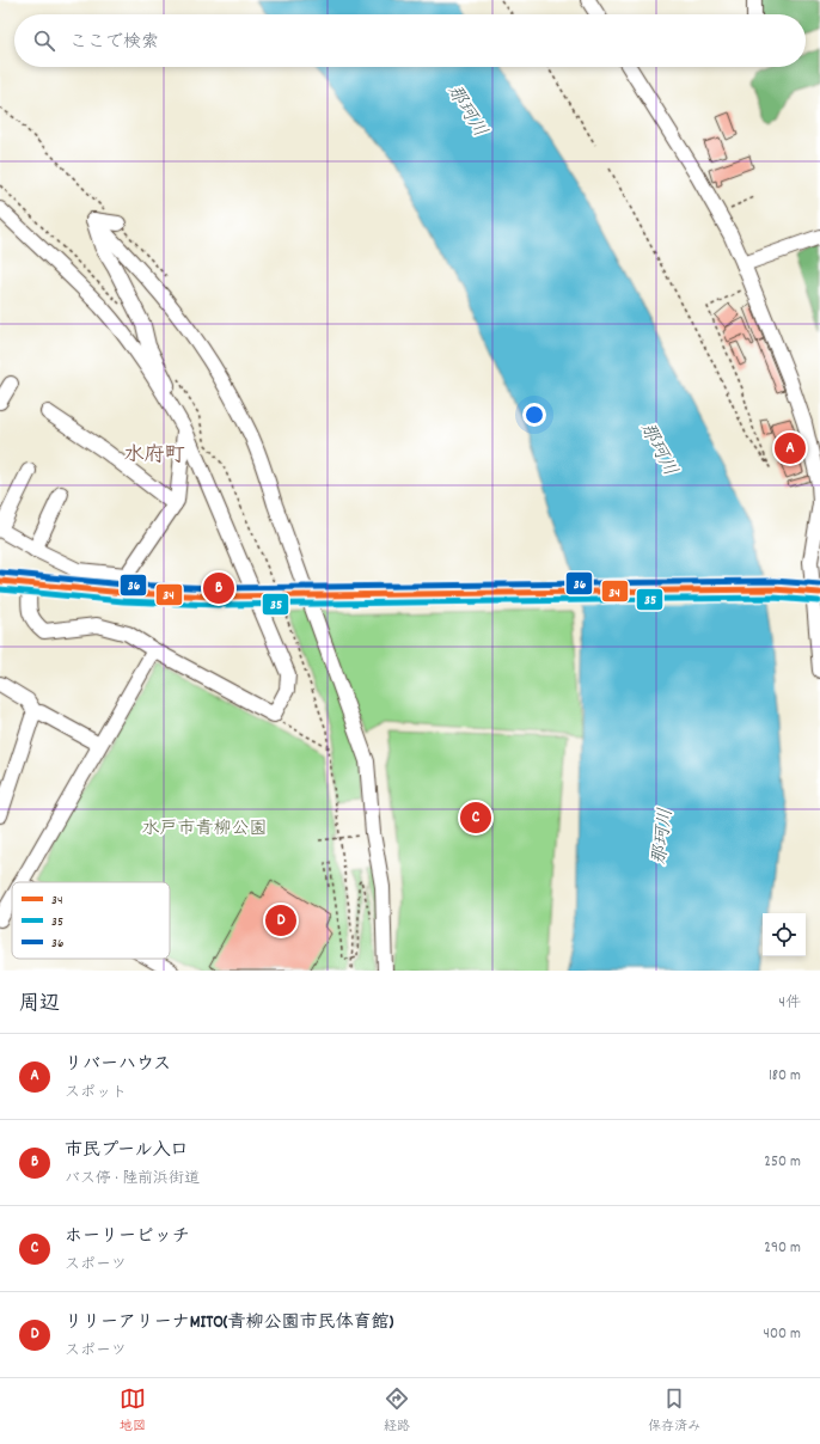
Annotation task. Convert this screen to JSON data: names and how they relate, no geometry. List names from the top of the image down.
{
  "districts": ["水府町"],
  "water": ["那珂川"],
  "parks": ["水戸市青柳公園"],
  "lines": ["transit line 36", "transit line 34", "transit line 35"],
  "legend": ["34", "35", "36"],
  "page": {
    "search": "ここで検索",
    "pins": [
      "A",
      "B",
      "C",
      "D"
    ],
    "heading": ["周辺", "4件"],
    "list": [
      {
        "mark": "A",
        "name": "リバーハウス",
        "note": "スポット",
        "value": "180 m"
      },
      {
        "mark": "B",
        "name": "市民プール入口",
        "note": "バス停 · 陸前浜街道",
        "value": "250 m"
      },
      {
        "mark": "C",
        "name": "ホーリーピッチ",
        "note": "スポーツ",
        "value": "290 m"
      },
      {
        "mark": "D",
        "name": "リリーアリーナMITO(青柳公園市民体育館)",
        "note": "スポーツ",
        "value": "400 m"
      }
    ],
    "nav": ["地図", "経路", "保存済み"]
  }
}
